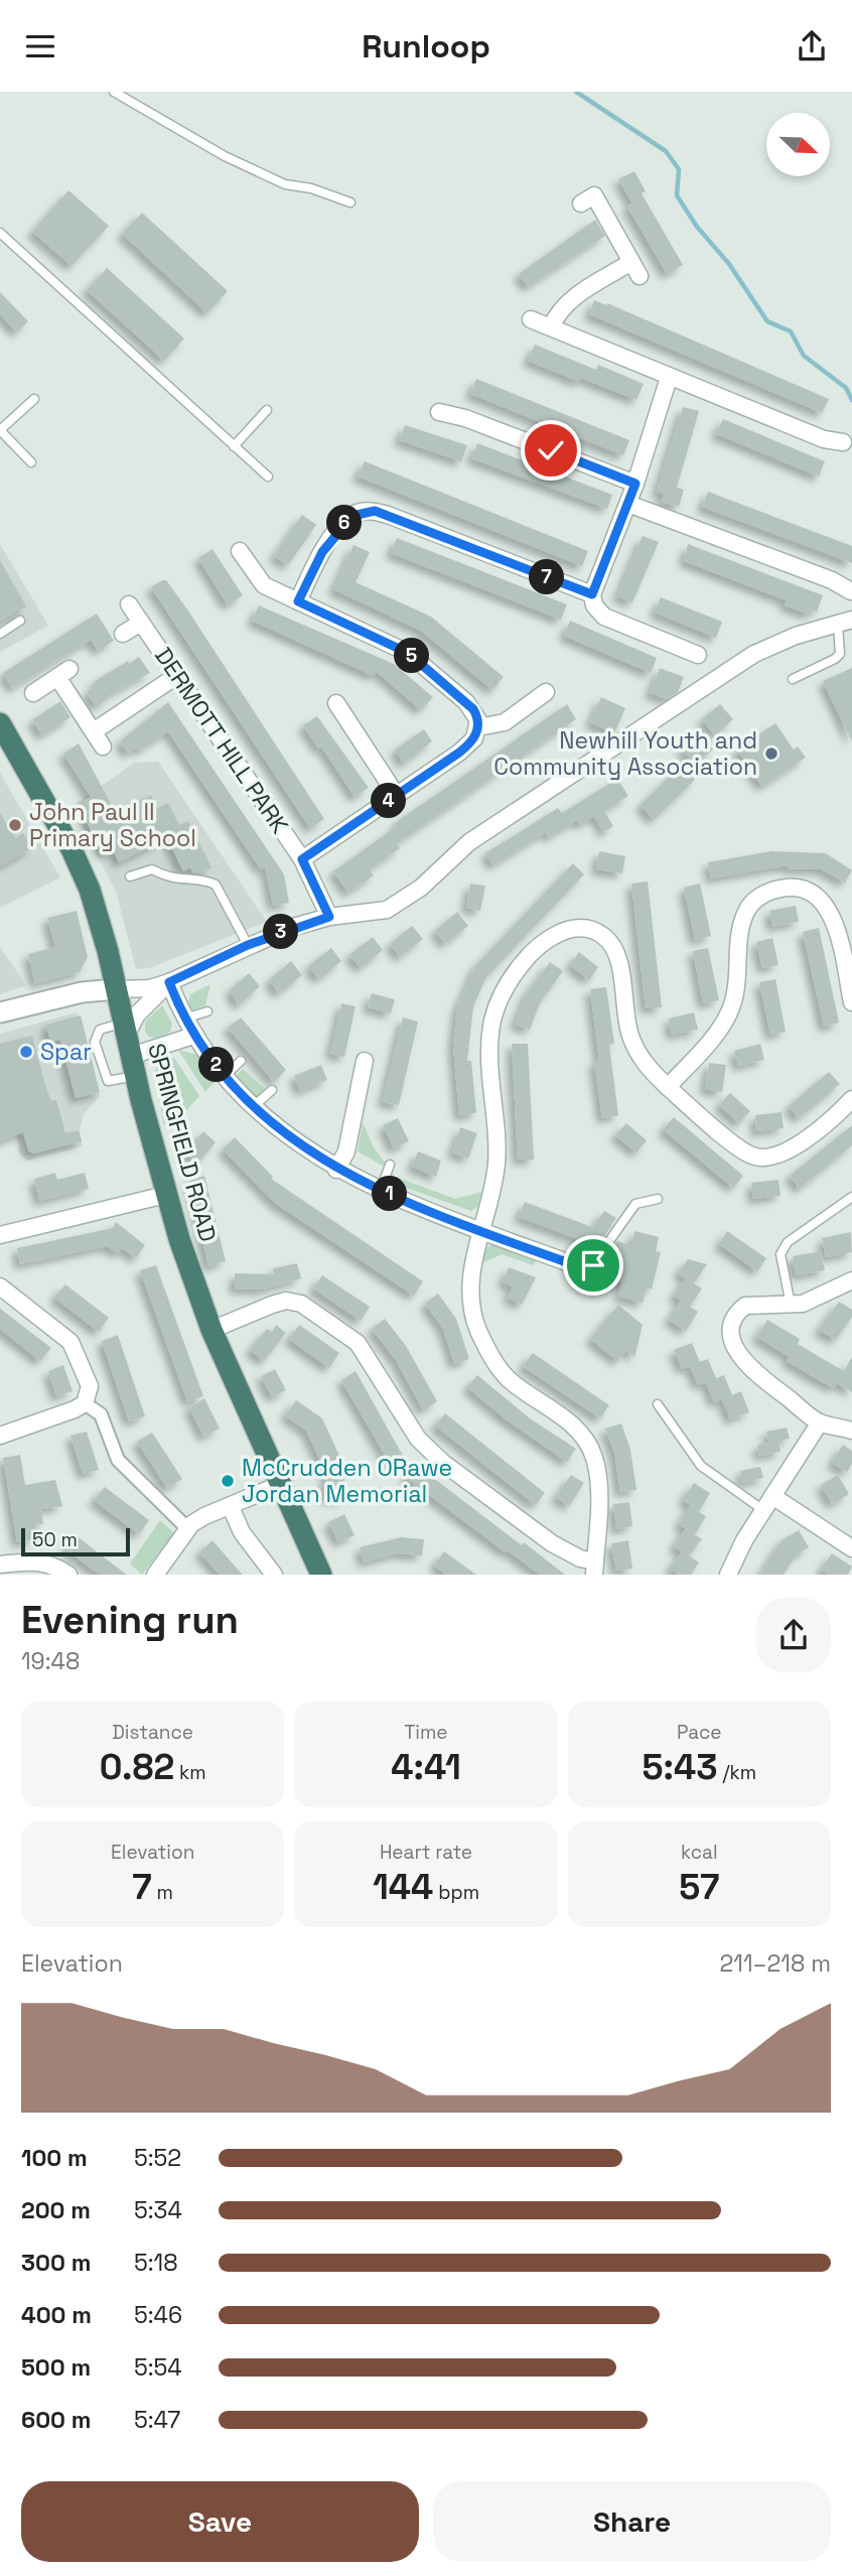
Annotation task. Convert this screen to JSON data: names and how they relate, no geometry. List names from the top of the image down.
{
  "streets": {
    "highway": ["SPRINGFIELD ROAD"],
    "street": ["DERMOTT HILL PARK"]
  },
  "places": [
    "Newhill Youth and Community Association",
    "John Paul II Primary School",
    "Spar",
    "McCrudden ORawe Jordan Memorial"
  ],
  "scale_bar": "50 m",
  "north": "bottom right",
  "page": {
    "header": "Runloop",
    "pins": [
      "6",
      "7",
      "5",
      "4",
      "3",
      "2",
      "1"
    ],
    "scale": "50 m",
    "heading": ["Evening run", "19:48"],
    "stats": [
      ["Distance", "0.82 km"],
      ["Time", "4:41"],
      ["Pace", "5:43 /km"],
      ["Elevation", "7 m"],
      ["Heart rate", "144 bpm"],
      ["kcal", "57"]
    ],
    "chart": ["Elevation", "211–218 m"],
    "list": [
      {
        "name": "100 m",
        "note": "5:52"
      },
      {
        "name": "200 m",
        "note": "5:34"
      },
      {
        "name": "300 m",
        "note": "5:18"
      },
      {
        "name": "400 m",
        "note": "5:46"
      },
      {
        "name": "500 m",
        "note": "5:54"
      },
      {
        "name": "600 m",
        "note": "5:47"
      }
    ],
    "buttons": ["Save", "Share"]
  }
}
